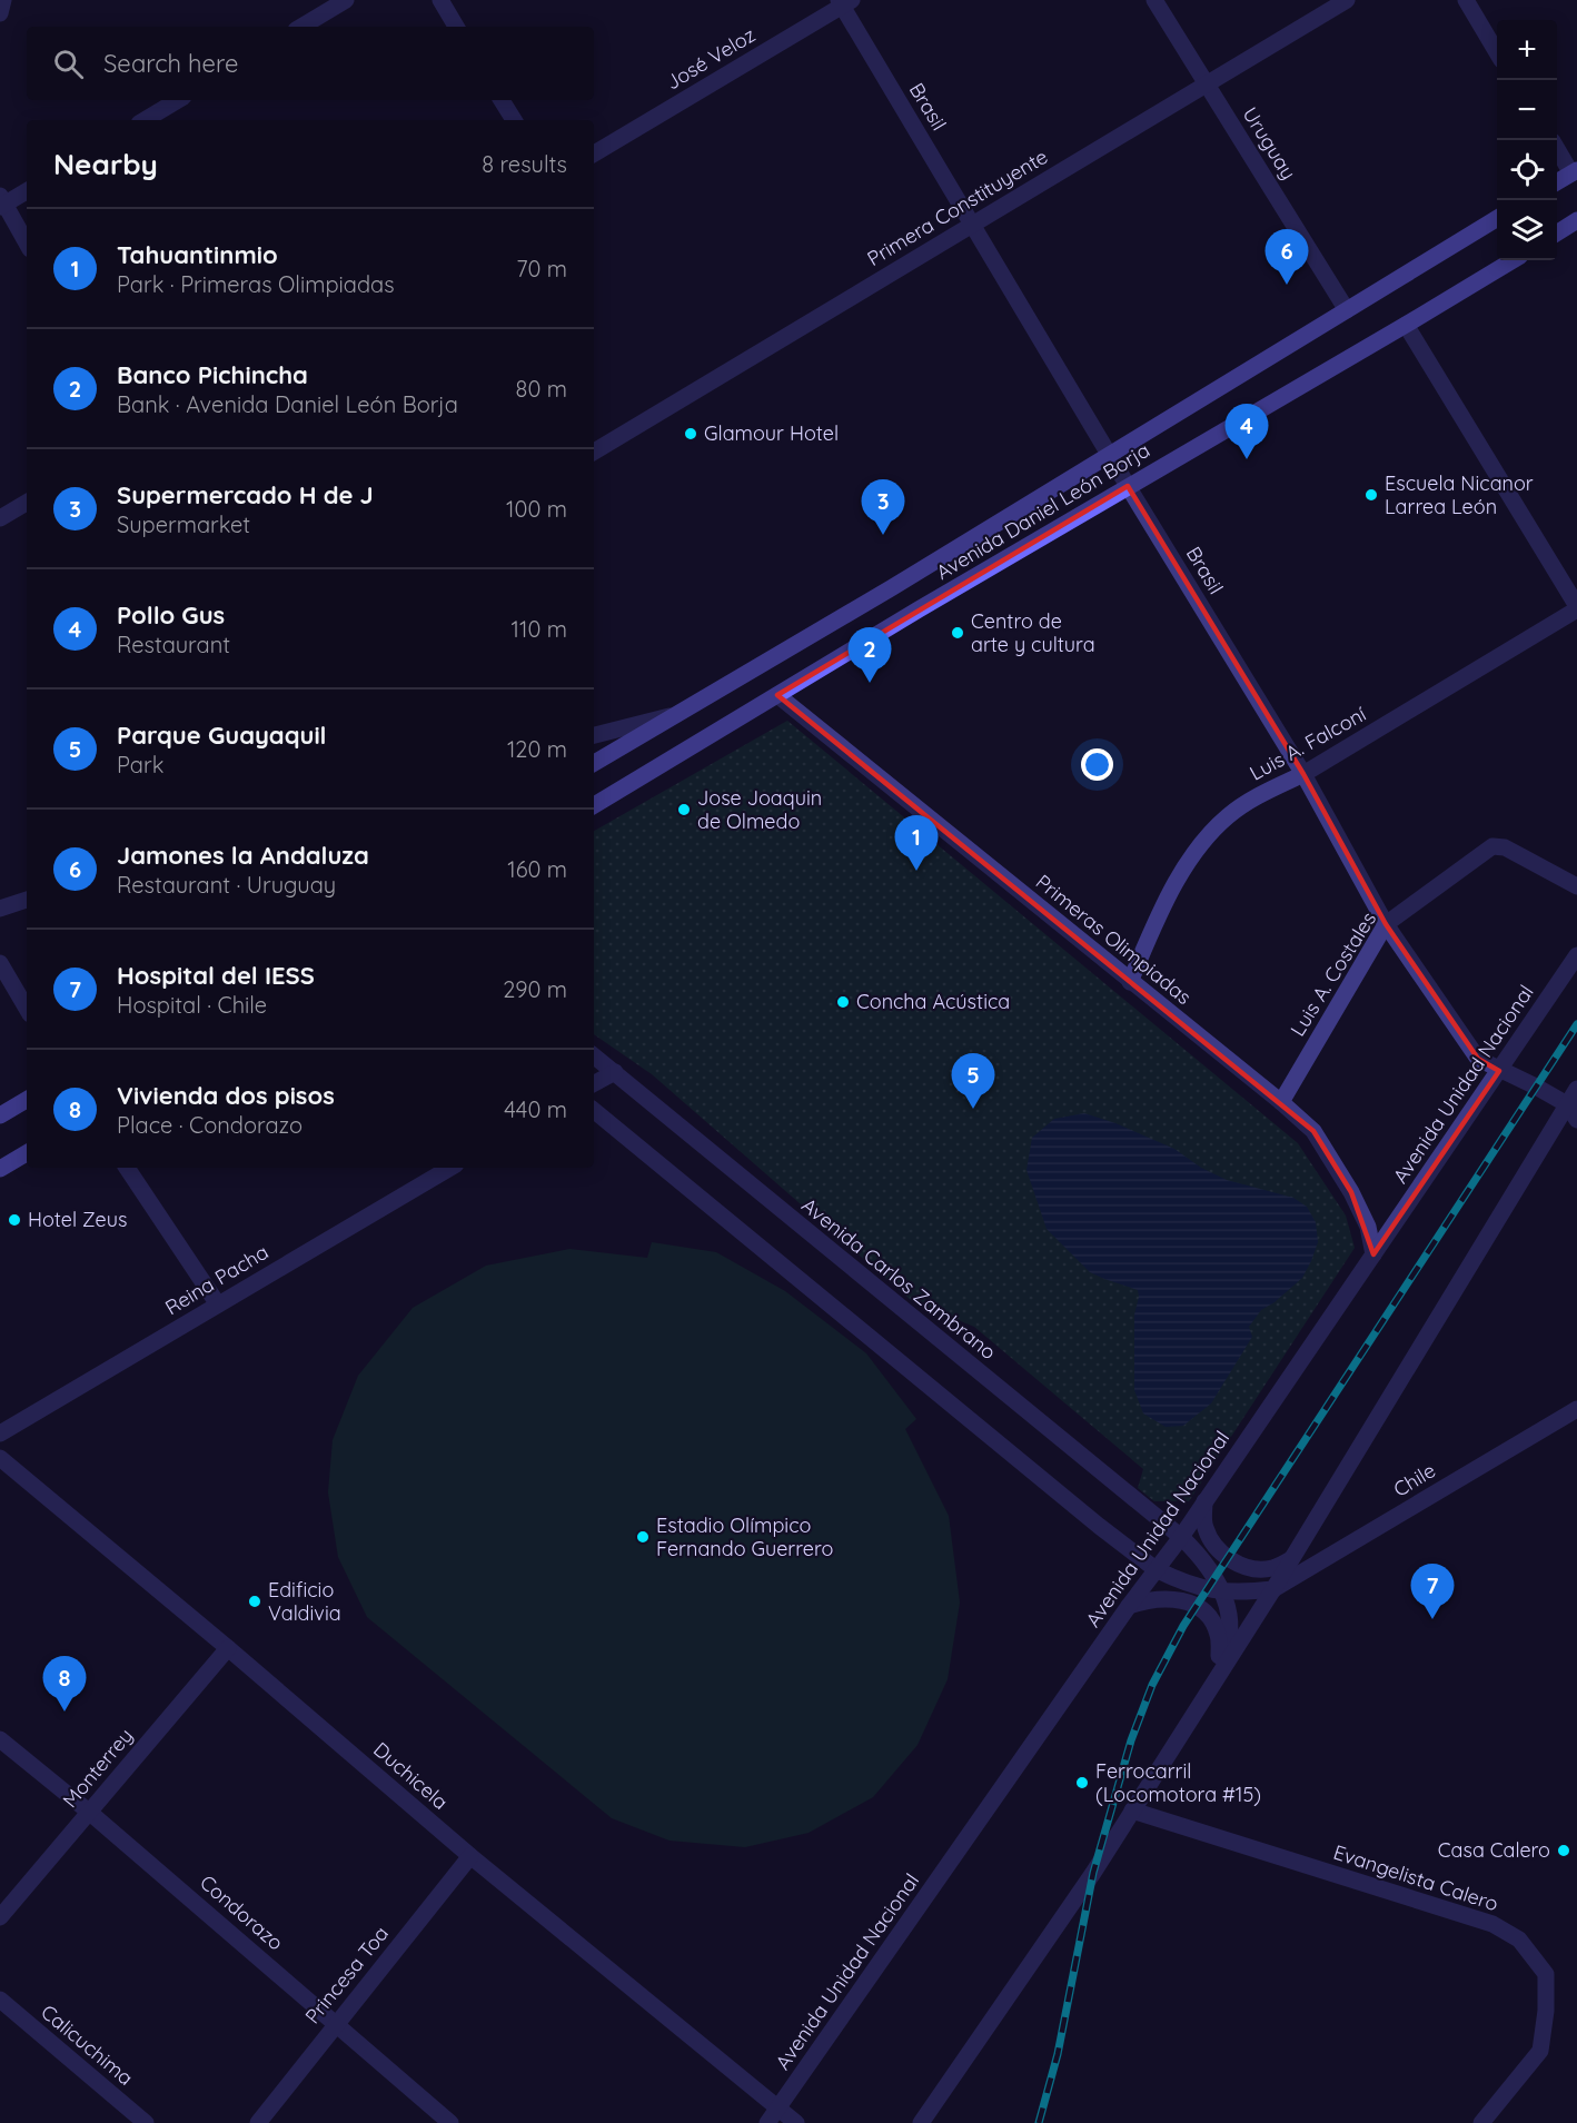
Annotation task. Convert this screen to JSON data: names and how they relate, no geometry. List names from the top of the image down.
{
  "streets": {
    "main road": ["Avenida Daniel León Borja"],
    "street": [
      "José Veloz",
      "Brasil",
      "Uruguay",
      "Primera Constituyente",
      "Luis A. Falconí",
      "Primeras Olimpiadas",
      "Luis A. Costales",
      "Avenida Unidad Nacional",
      "Avenida Carlos Zambrano",
      "Reina Pacha",
      "Chile",
      "Monterrey",
      "Duchicela",
      "Evangelista Calero",
      "Condorazo",
      "Princesa Toa",
      "Calicuchima"
    ]
  },
  "crossings": [
    ["José Veloz", "Brasil"],
    ["Brasil", "Primera Constituyente"],
    ["Brasil", "Avenida Daniel León Borja"],
    ["Brasil", "Luis A. Falconí"],
    ["Brasil", "Luis A. Costales"],
    ["Brasil", "Avenida Unidad Nacional"],
    ["Uruguay", "Primera Constituyente"],
    ["Uruguay", "Avenida Daniel León Borja"],
    ["Avenida Daniel León Borja", "Primeras Olimpiadas"],
    ["Luis A. Falconí", "Primeras Olimpiadas"],
    ["Primeras Olimpiadas", "Luis A. Costales"],
    ["Primeras Olimpiadas", "Avenida Unidad Nacional"],
    ["Avenida Unidad Nacional", "Avenida Carlos Zambrano"],
    ["Avenida Unidad Nacional", "Duchicela"],
    ["Monterrey", "Duchicela"],
    ["Monterrey", "Condorazo"],
    ["Duchicela", "Princesa Toa"],
    ["Condorazo", "Princesa Toa"]
  ],
  "places": [
    "Glamour Hotel",
    "Escuela Nicanor Larrea León",
    "Centro de arte y cultura",
    "Jose Joaquin de Olmedo",
    "Concha Acústica",
    "Hotel Zeus",
    "Estadio Olímpico Fernando Guerrero",
    "Edificio Valdivia",
    "Ferrocarril (Locomotora #15)",
    "Casa Calero"
  ],
  "page": {
    "map_buttons": ["+", "−"],
    "search": "Search here",
    "heading": ["Nearby", "8 results"],
    "list": [
      {
        "mark": "1",
        "name": "Tahuantinmio",
        "note": "Park · Primeras Olimpiadas",
        "value": "70 m"
      },
      {
        "mark": "2",
        "name": "Banco Pichincha",
        "note": "Bank · Avenida Daniel León Borja",
        "value": "80 m"
      },
      {
        "mark": "3",
        "name": "Supermercado H de J",
        "note": "Supermarket",
        "value": "100 m"
      },
      {
        "mark": "4",
        "name": "Pollo Gus",
        "note": "Restaurant",
        "value": "110 m"
      },
      {
        "mark": "5",
        "name": "Parque Guayaquil",
        "note": "Park",
        "value": "120 m"
      },
      {
        "mark": "6",
        "name": "Jamones la Andaluza",
        "note": "Restaurant · Uruguay",
        "value": "160 m"
      },
      {
        "mark": "7",
        "name": "Hospital del IESS",
        "note": "Hospital · Chile",
        "value": "290 m"
      },
      {
        "mark": "8",
        "name": "Vivienda dos pisos",
        "note": "Place · Condorazo",
        "value": "440 m"
      }
    ],
    "pins": [
      "6",
      "4",
      "3",
      "2",
      "1",
      "5",
      "7",
      "8"
    ]
  }
}
